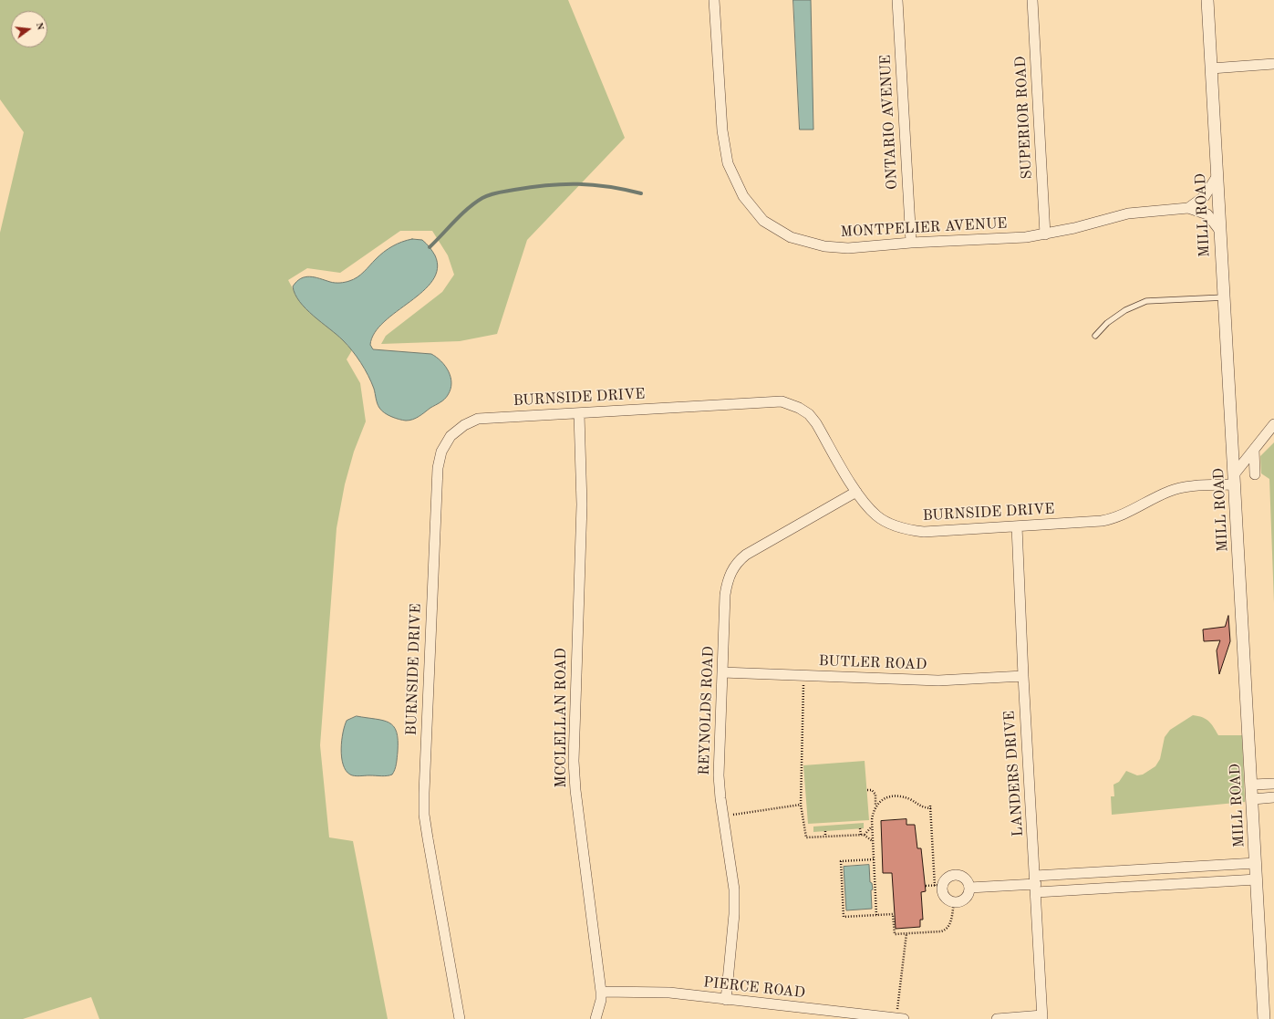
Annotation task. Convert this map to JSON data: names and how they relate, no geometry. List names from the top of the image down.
{
  "streets": {
    "street": [
      "SUPERIOR ROAD",
      "ONTARIO AVENUE",
      "MILL ROAD",
      "MONTPELIER AVENUE",
      "BURNSIDE DRIVE",
      "BUTLER ROAD",
      "REYNOLDS ROAD",
      "MCCLELLAN ROAD",
      "LANDERS DRIVE",
      "PIERCE ROAD"
    ]
  },
  "crossings": [
    ["SUPERIOR ROAD", "MONTPELIER AVENUE"],
    ["ONTARIO AVENUE", "MONTPELIER AVENUE"],
    ["MILL ROAD", "MONTPELIER AVENUE"],
    ["MILL ROAD", "BURNSIDE DRIVE"],
    ["BURNSIDE DRIVE", "REYNOLDS ROAD"],
    ["BURNSIDE DRIVE", "MCCLELLAN ROAD"],
    ["BURNSIDE DRIVE", "LANDERS DRIVE"],
    ["BUTLER ROAD", "REYNOLDS ROAD"],
    ["BUTLER ROAD", "LANDERS DRIVE"],
    ["REYNOLDS ROAD", "PIERCE ROAD"],
    ["MCCLELLAN ROAD", "PIERCE ROAD"]
  ],
  "north": "right"
}
